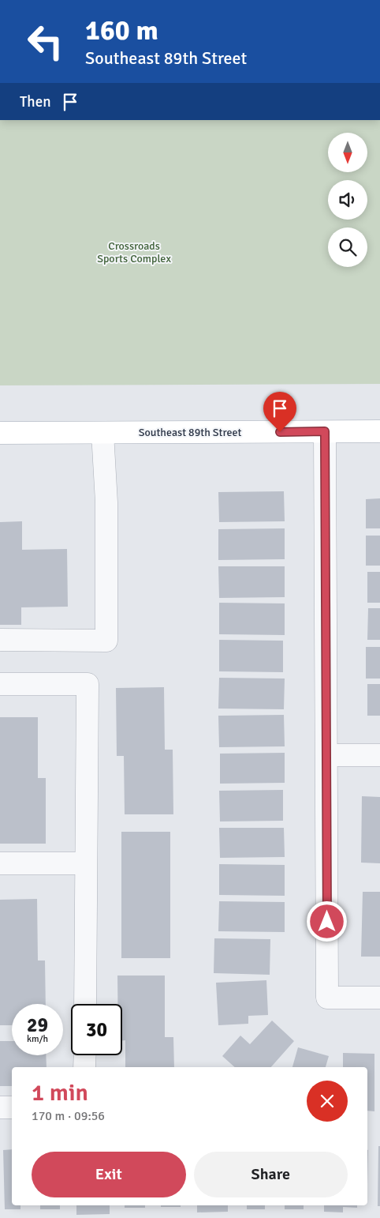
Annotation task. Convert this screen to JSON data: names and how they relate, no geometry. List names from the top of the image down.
{
  "streets": {
    "main road": ["Southeast 89th Street"]
  },
  "parks": ["Crossroads Sports Complex"],
  "north": "bottom",
  "page": {
    "turn": ["160 m", "Southeast 89th Street"],
    "then": "Then",
    "speed": "29 km/h",
    "limit": "30",
    "heading": ["1 min", "170 m · 09:56"],
    "buttons": ["Exit", "Share"]
  }
}
